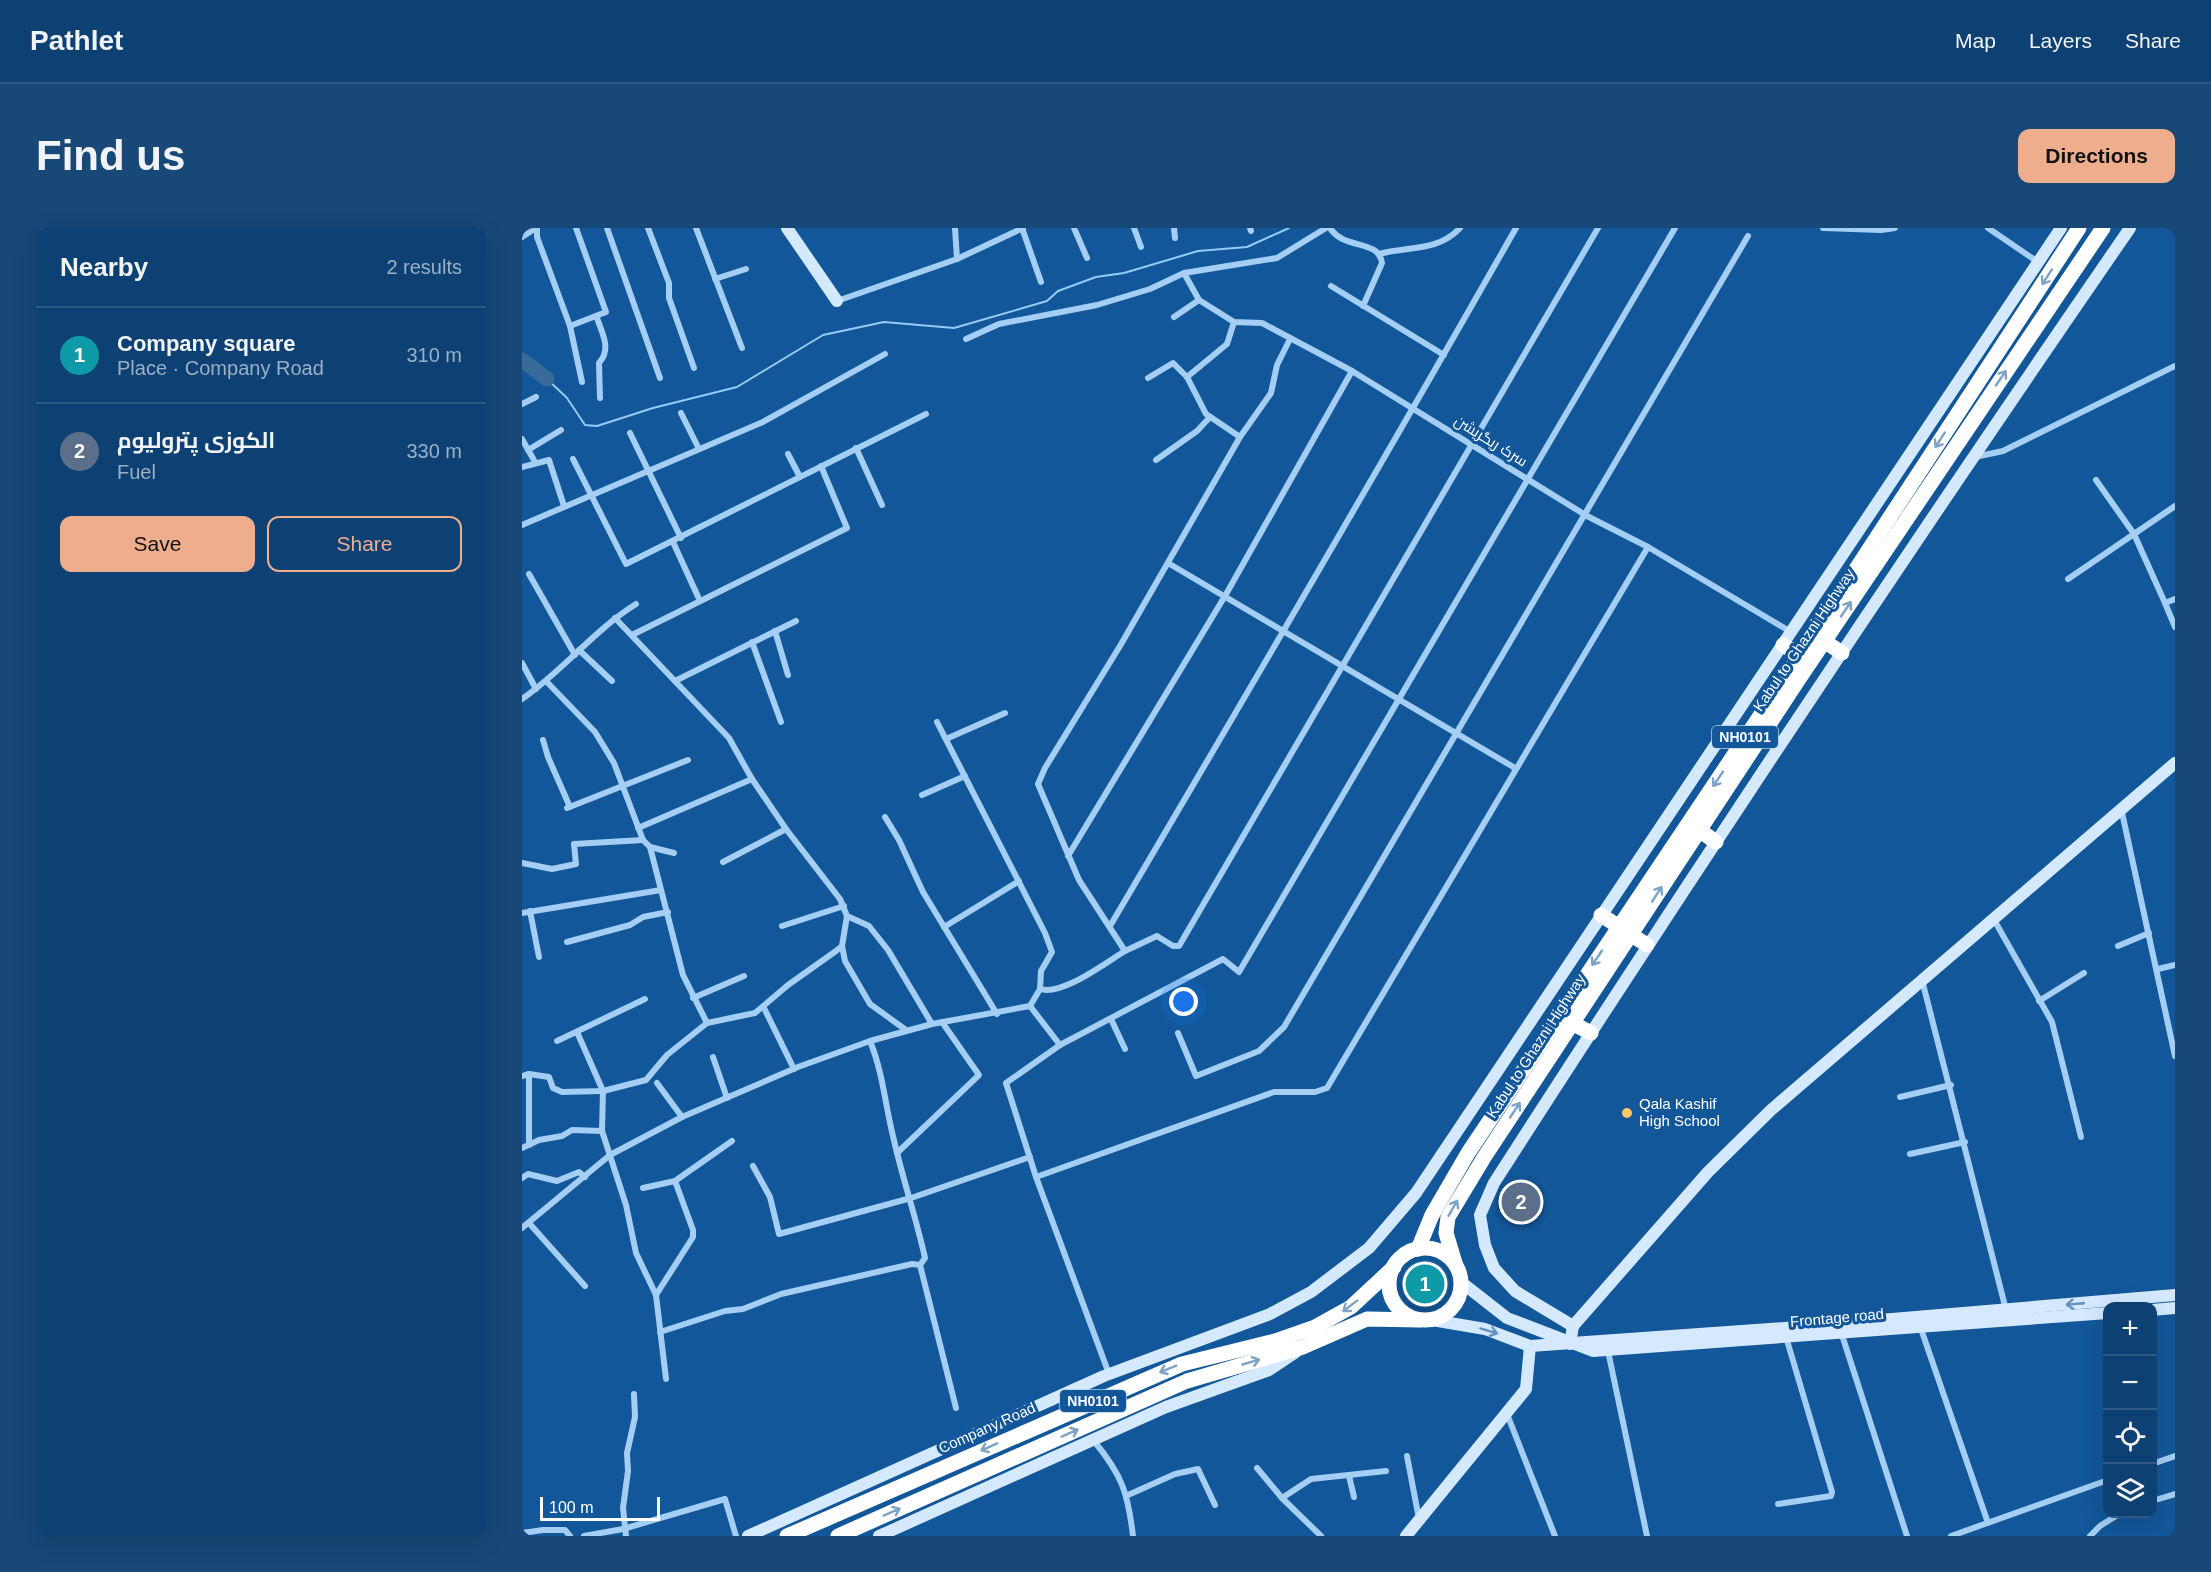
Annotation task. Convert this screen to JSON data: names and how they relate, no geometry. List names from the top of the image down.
{
  "streets": {
    "highway": ["Kabul to Ghazni Highway", "NH0101", "Company Road"],
    "street": ["سرک ریگریشن", "Frontage road"]
  },
  "crossings": [
    ["Kabul to Ghazni Highway", "NH0101"],
    ["Kabul to Ghazni Highway", "Company Road"],
    ["NH0101", "Company Road"]
  ],
  "places": ["Qala Kashif High School"],
  "scale_bar": "100 m",
  "page": {
    "header": "Pathlet",
    "nav": ["Map", "Layers", "Share"],
    "buttons": [
      "Directions",
      ["Save", "Share"]
    ],
    "title": "Find us",
    "heading": ["Nearby", "2 results"],
    "list": [
      {
        "mark": "1",
        "name": "Company square",
        "note": "Place · Company Road",
        "value": "310 m"
      },
      {
        "mark": "2",
        "name": "الکوزی پترولیوم",
        "note": "Fuel",
        "value": "330 m"
      }
    ],
    "pins": ["2", "1"],
    "map_buttons": ["+", "−"],
    "scale": "100 m"
  }
}
